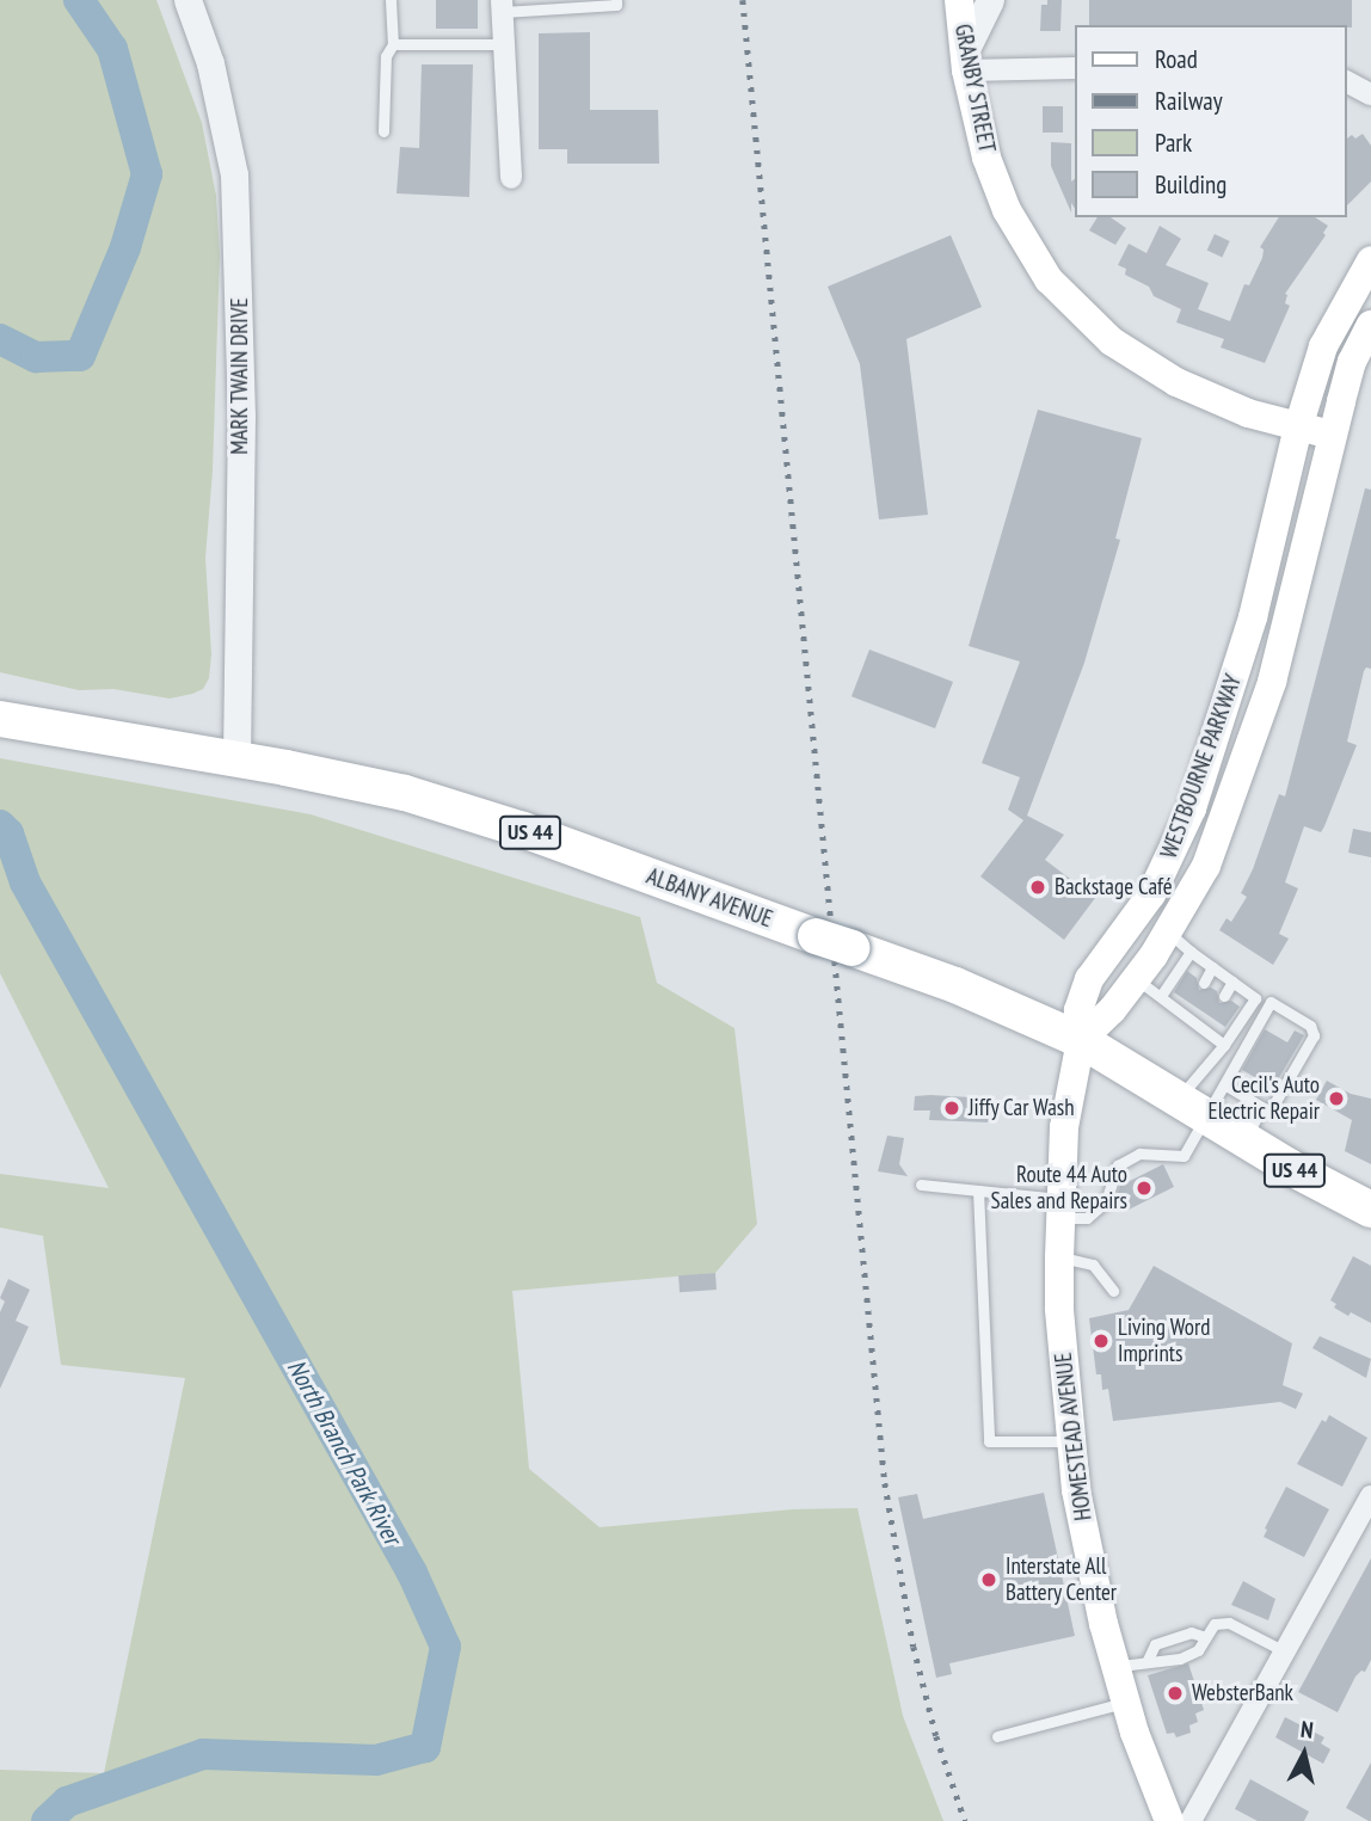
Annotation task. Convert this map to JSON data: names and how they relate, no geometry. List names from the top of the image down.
{
  "streets": {
    "highway": ["US 44", "ALBANY AVENUE"],
    "main road": ["GRANBY STREET", "WESTBOURNE PARKWAY", "HOMESTEAD AVENUE"],
    "street": ["MARK TWAIN DRIVE"]
  },
  "crossings": [
    ["GRANBY STREET", "WESTBOURNE PARKWAY"],
    ["MARK TWAIN DRIVE", "ALBANY AVENUE"],
    ["WESTBOURNE PARKWAY", "ALBANY AVENUE"],
    ["WESTBOURNE PARKWAY", "HOMESTEAD AVENUE"],
    ["ALBANY AVENUE", "HOMESTEAD AVENUE"]
  ],
  "water": ["North Branch Park River"],
  "places": [
    "Backstage Café",
    "Cecil's Auto Electric Repair",
    "Jiffy Car Wash",
    "Route 44 Auto Sales and Repairs",
    "Living Word Imprints",
    "Interstate All Battery Center",
    "WebsterBank"
  ],
  "legend": [
    "Road",
    "Railway",
    "Park",
    "Building"
  ],
  "north": "top"
}
